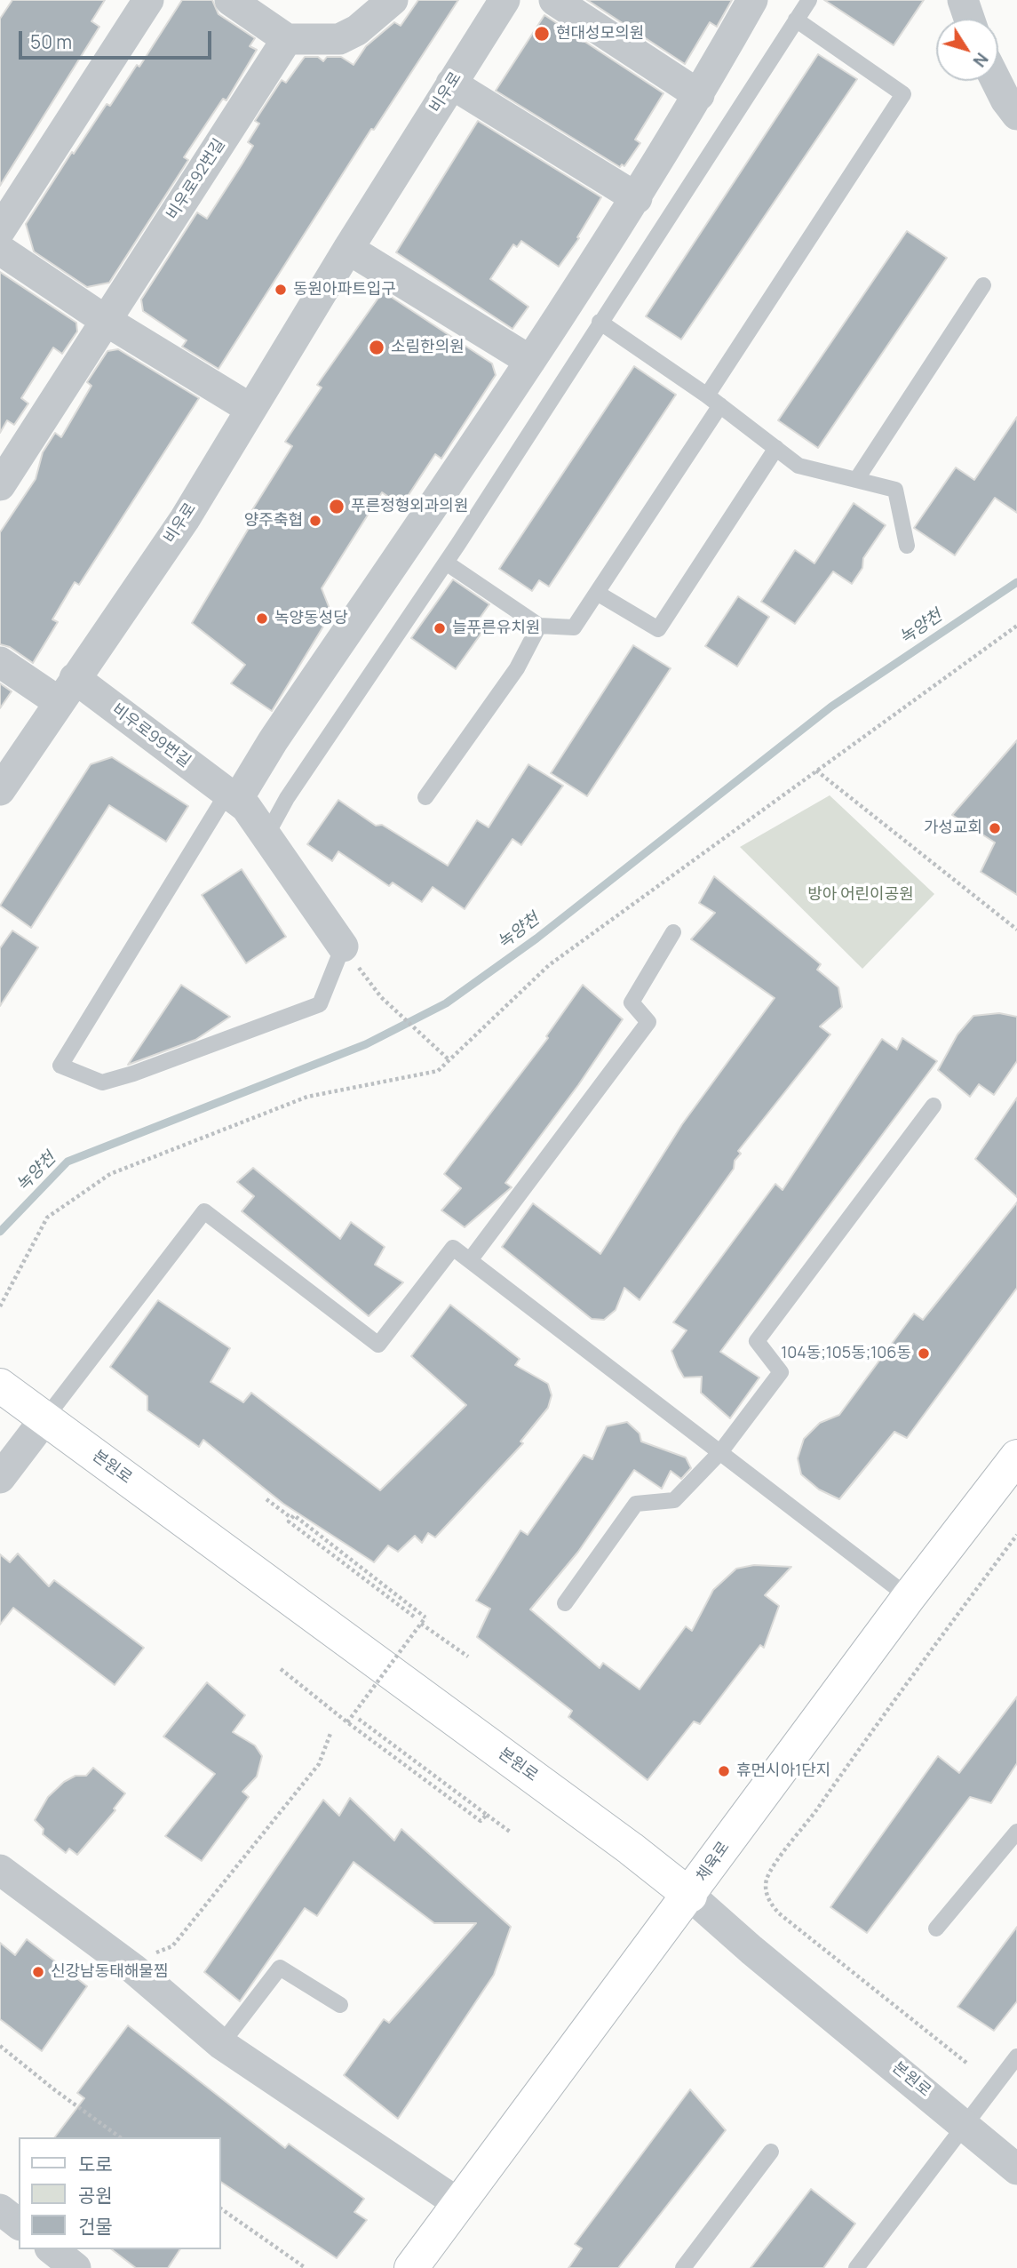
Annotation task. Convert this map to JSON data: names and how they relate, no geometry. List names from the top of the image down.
{
  "streets": {
    "street": [
      "비우로",
      "비우로92번길",
      "비우로99번길",
      "본원로",
      "체육로"
    ]
  },
  "crossings": [
    ["비우로", "비우로99번길"],
    ["본원로", "체육로"]
  ],
  "water": ["녹양천"],
  "parks": ["방아 어린이공원"],
  "places": [
    "현대성모의원",
    "동원아파트입구",
    "소림한의원",
    "푸른정형외과의원",
    "양주축협",
    "녹양동성당",
    "늘푸른유치원",
    "가성교회",
    "104동;105동;106동",
    "휴먼시아1단지",
    "신강남동태해물찜"
  ],
  "legend": ["도로", "공원", "건물"],
  "scale_bar": "50 m",
  "north": "bottom right"
}
